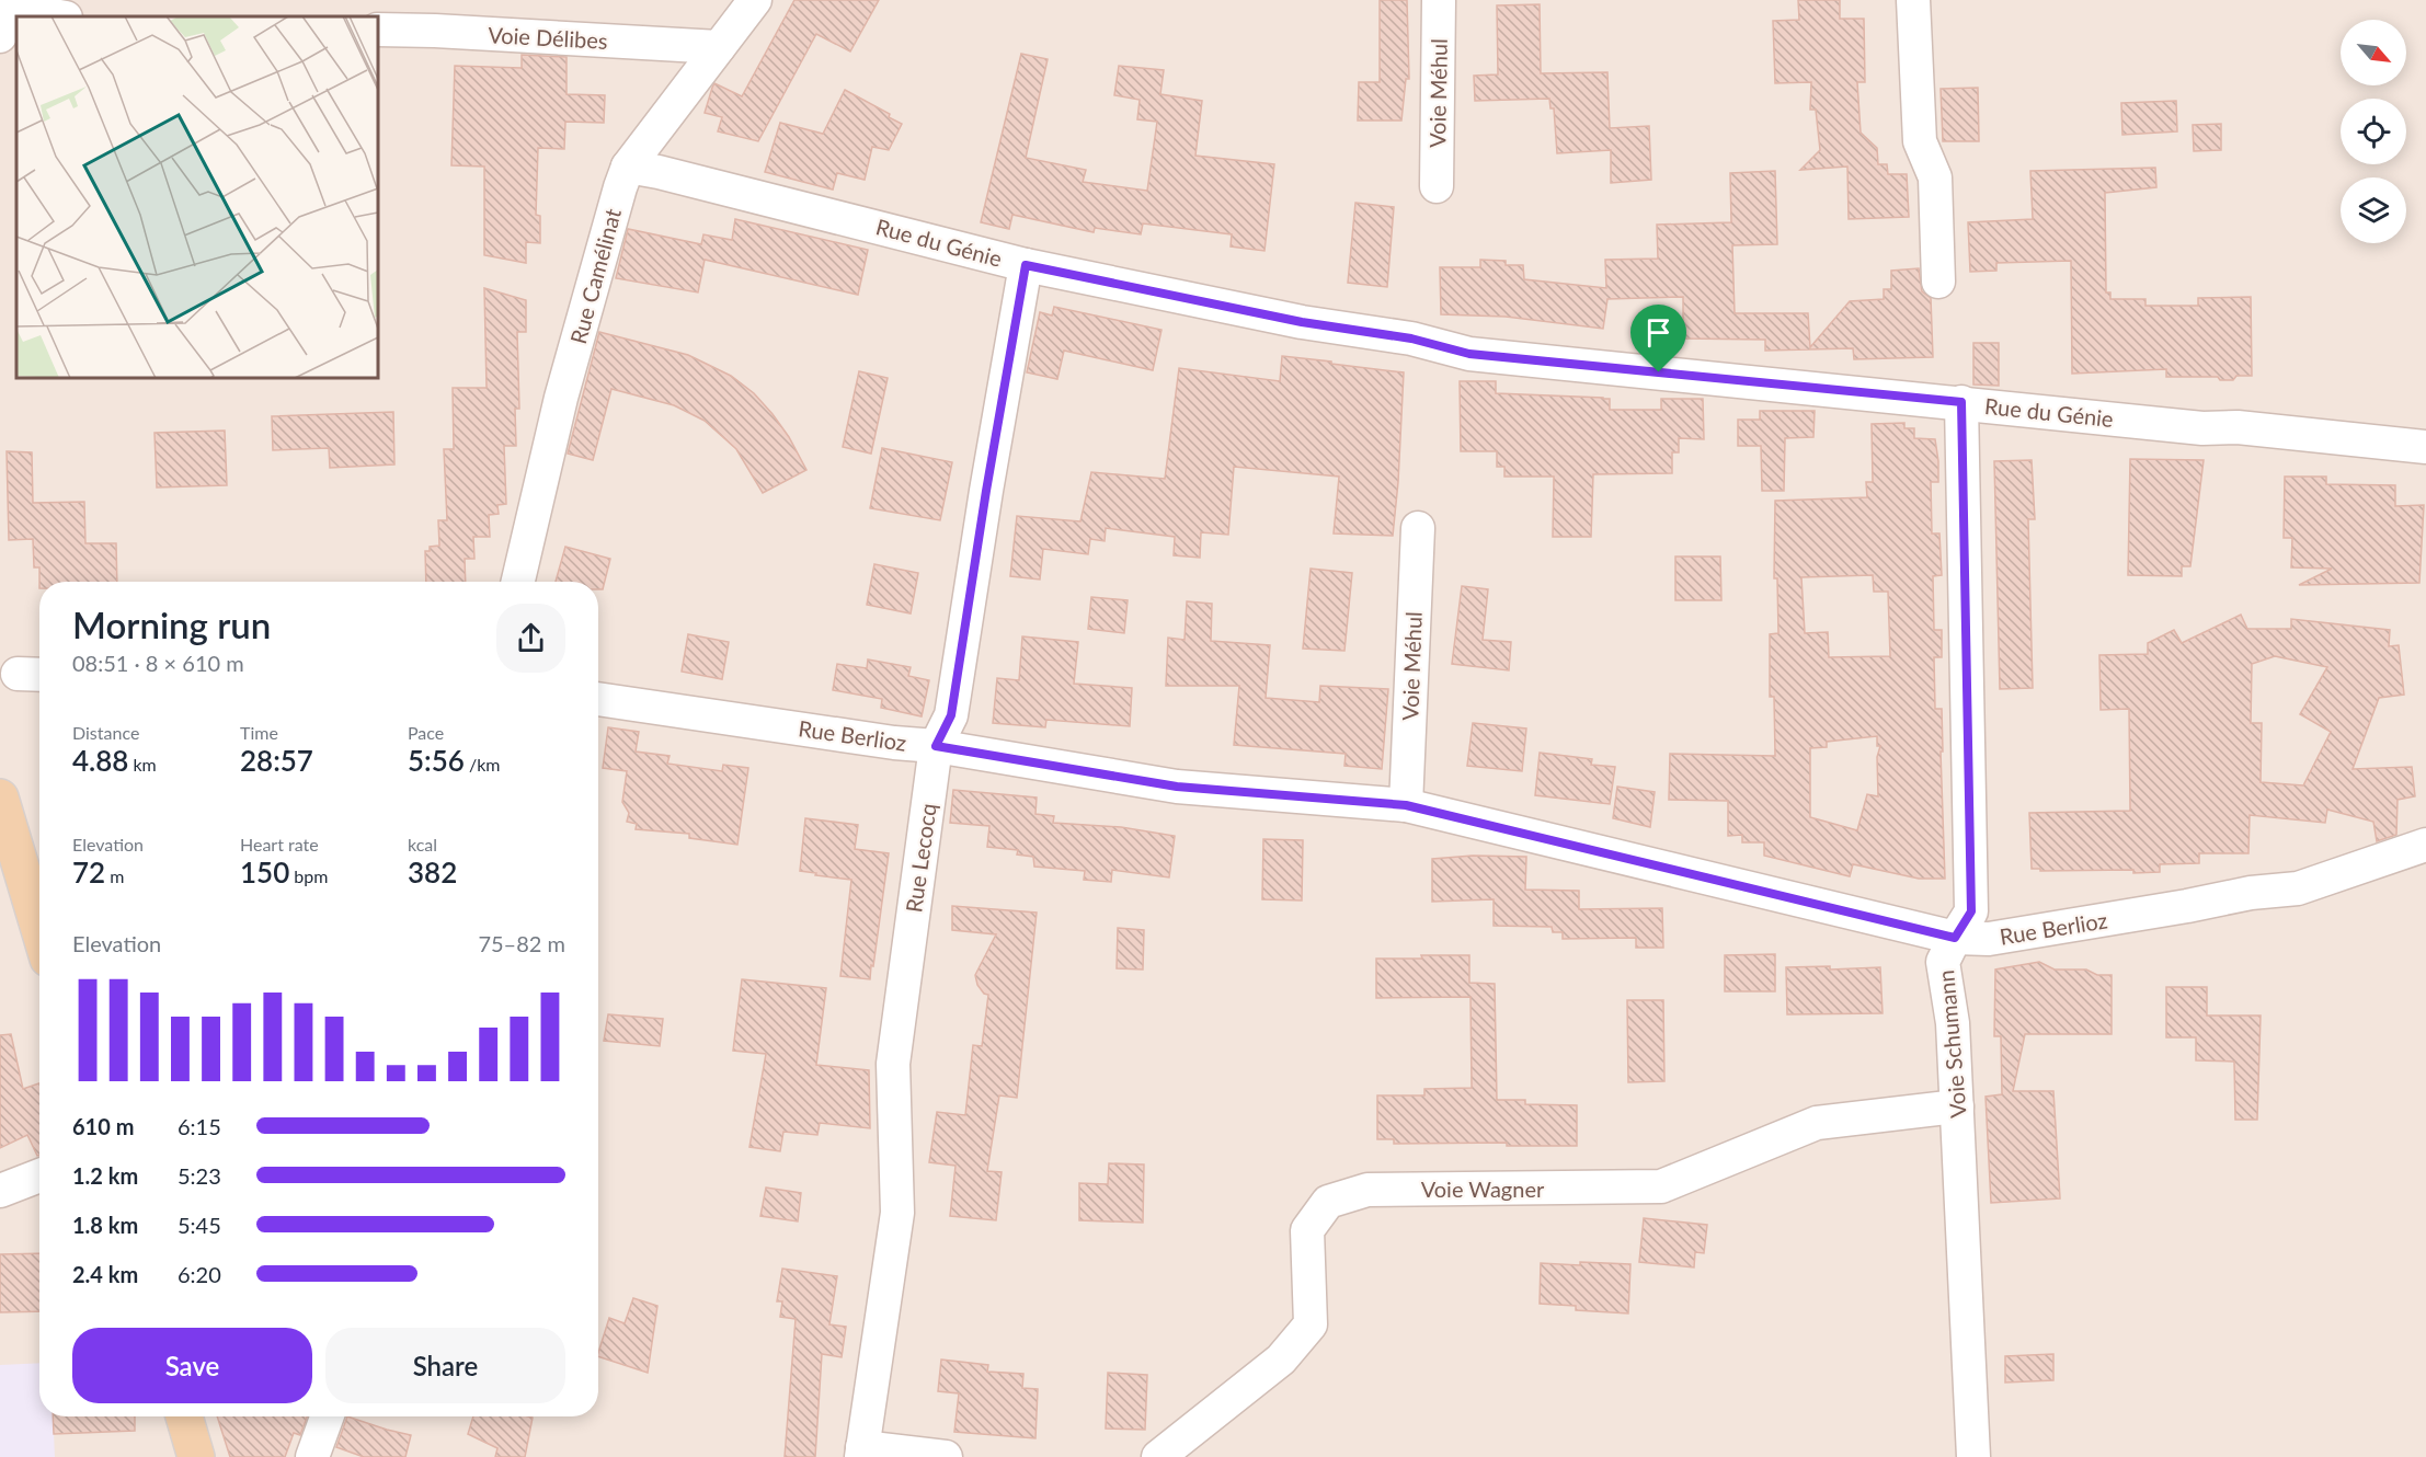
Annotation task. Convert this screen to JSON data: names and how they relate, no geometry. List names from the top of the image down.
{
  "streets": {
    "street": [
      "Voie Délibes",
      "Voie Méhul",
      "Rue du Génie",
      "Rue Camélinat",
      "Rue Berlioz",
      "Rue Lecocq",
      "Voie Schumann",
      "Voie Wagner"
    ]
  },
  "crossings": [
    ["Voie Délibes", "Rue Camélinat"],
    ["Voie Méhul", "Rue Berlioz"],
    ["Rue du Génie", "Rue Camélinat"],
    ["Rue du Génie", "Rue Lecocq"],
    ["Rue du Génie", "Voie Schumann"],
    ["Rue Berlioz", "Rue Lecocq"],
    ["Rue Berlioz", "Voie Schumann"],
    ["Voie Schumann", "Voie Wagner"]
  ],
  "north": "bottom right",
  "page": {
    "heading": ["Morning run", "08:51 · 8 × 610 m"],
    "stats": [
      ["Distance", "4.88 km"],
      ["Time", "28:57"],
      ["Pace", "5:56 /km"],
      ["Elevation", "72 m"],
      ["Heart rate", "150 bpm"],
      ["kcal", "382"]
    ],
    "chart": ["Elevation", "75–82 m"],
    "list": [
      {
        "name": "610 m",
        "note": "6:15"
      },
      {
        "name": "1.2 km",
        "note": "5:23"
      },
      {
        "name": "1.8 km",
        "note": "5:45"
      },
      {
        "name": "2.4 km",
        "note": "6:20"
      }
    ],
    "buttons": ["Save", "Share"]
  }
}
